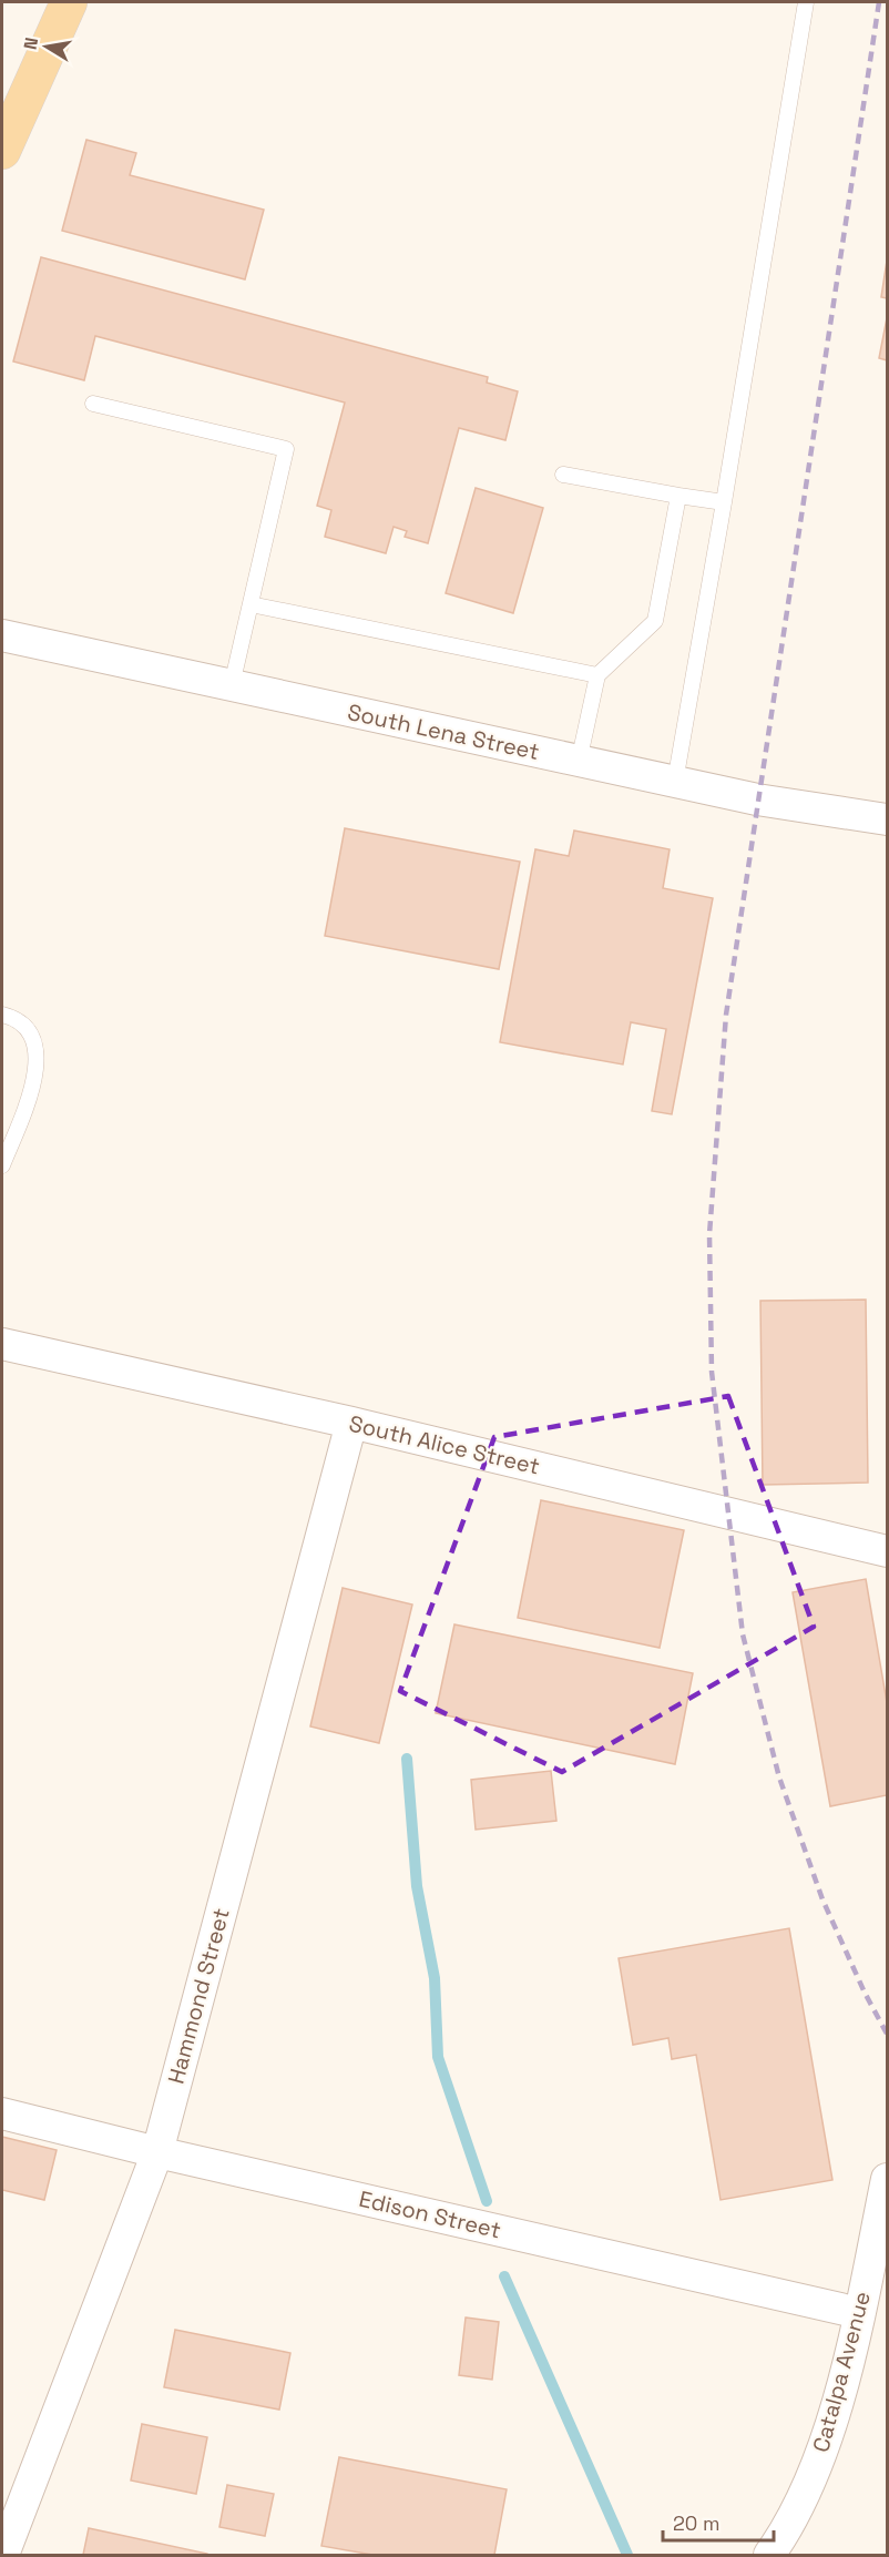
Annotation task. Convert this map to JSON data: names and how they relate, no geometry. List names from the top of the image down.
{
  "streets": {
    "street": [
      "South Lena Street",
      "South Alice Street",
      "Hammond Street",
      "Edison Street",
      "Catalpa Avenue"
    ]
  },
  "crossings": [
    ["South Alice Street", "Hammond Street"],
    ["Hammond Street", "Edison Street"],
    ["Edison Street", "Catalpa Avenue"]
  ],
  "scale_bar": "20 m",
  "north": "left"
}
